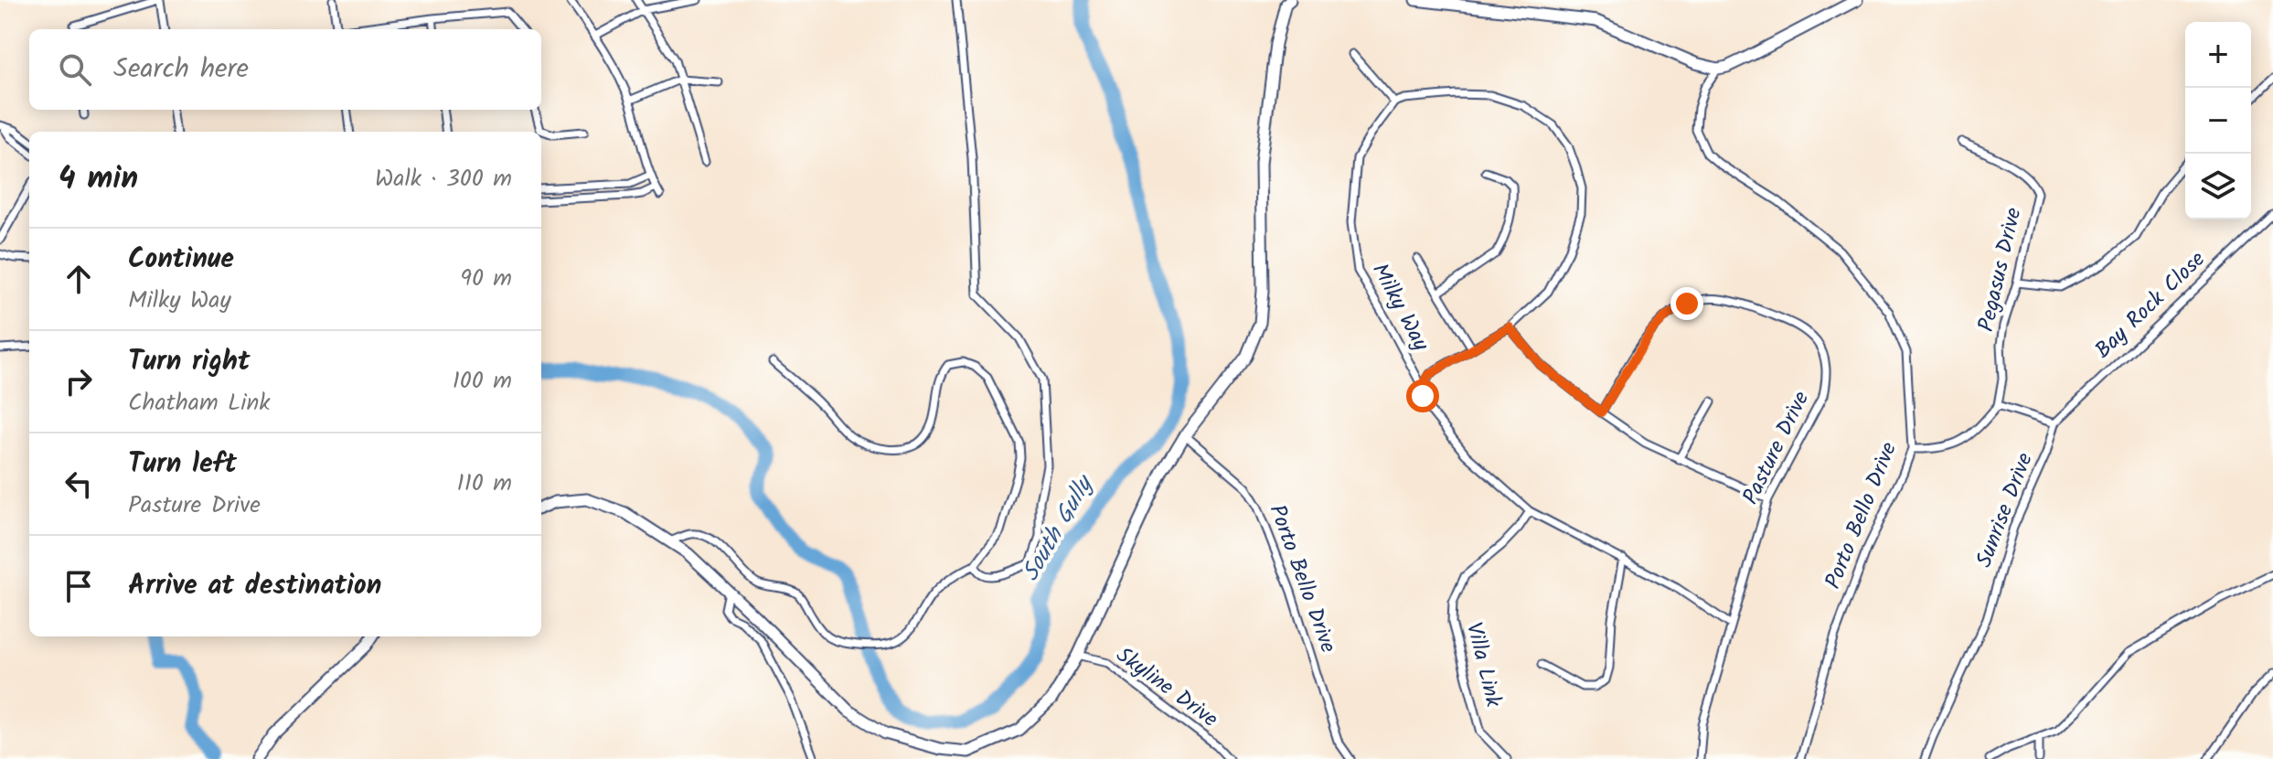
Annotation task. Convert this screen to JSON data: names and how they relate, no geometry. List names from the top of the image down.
{
  "streets": {
    "street": [
      "Pegasus Drive",
      "Bay Rock Close",
      "Milky Way",
      "Pasture Drive",
      "Sunrise Drive",
      "Porto Bello Drive",
      "Villa Link",
      "Skyline Drive"
    ]
  },
  "crossings": [
    ["Bay Rock Close", "Sunrise Drive"],
    ["Milky Way", "Pasture Drive"],
    ["Milky Way", "Villa Link"]
  ],
  "water": ["South Gully"],
  "page": {
    "map_buttons": ["+", "−"],
    "search": "Search here",
    "heading": ["4 min", "Walk · 300 m"],
    "list": [
      ["Continue", "Milky Way", "90 m"],
      ["Turn right", "Chatham Link", "100 m"],
      ["Turn left", "Pasture Drive", "110 m"],
      "Arrive at destination"
    ]
  }
}
